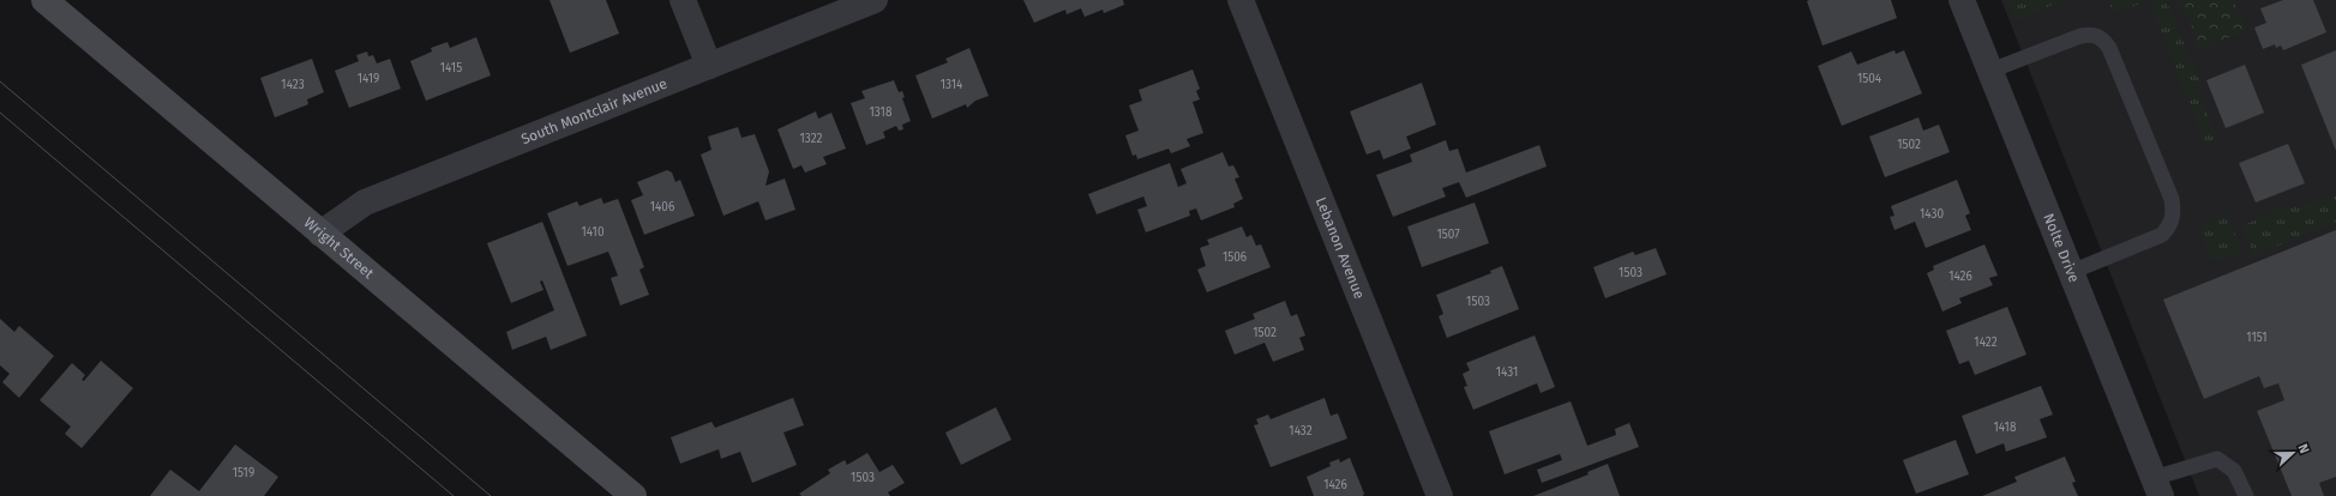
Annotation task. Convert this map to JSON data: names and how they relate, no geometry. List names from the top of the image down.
{
  "streets": {
    "street": [
      "South Montclair Avenue",
      "Wright Street",
      "Lebanon Avenue",
      "Nolte Drive"
    ]
  },
  "crossings": [
    ["South Montclair Avenue", "Wright Street"]
  ],
  "house_numbers": [
    "1415",
    "1419",
    "1504",
    "1423",
    "1314",
    "1318",
    "1322",
    "1502",
    "1406",
    "1430",
    "1410",
    "1507",
    "1506",
    "1503",
    "1426",
    "1503",
    "1502",
    "1151",
    "1422",
    "1431",
    "1418",
    "1432",
    "1519",
    "1503",
    "1426"
  ],
  "north": "right"
}
